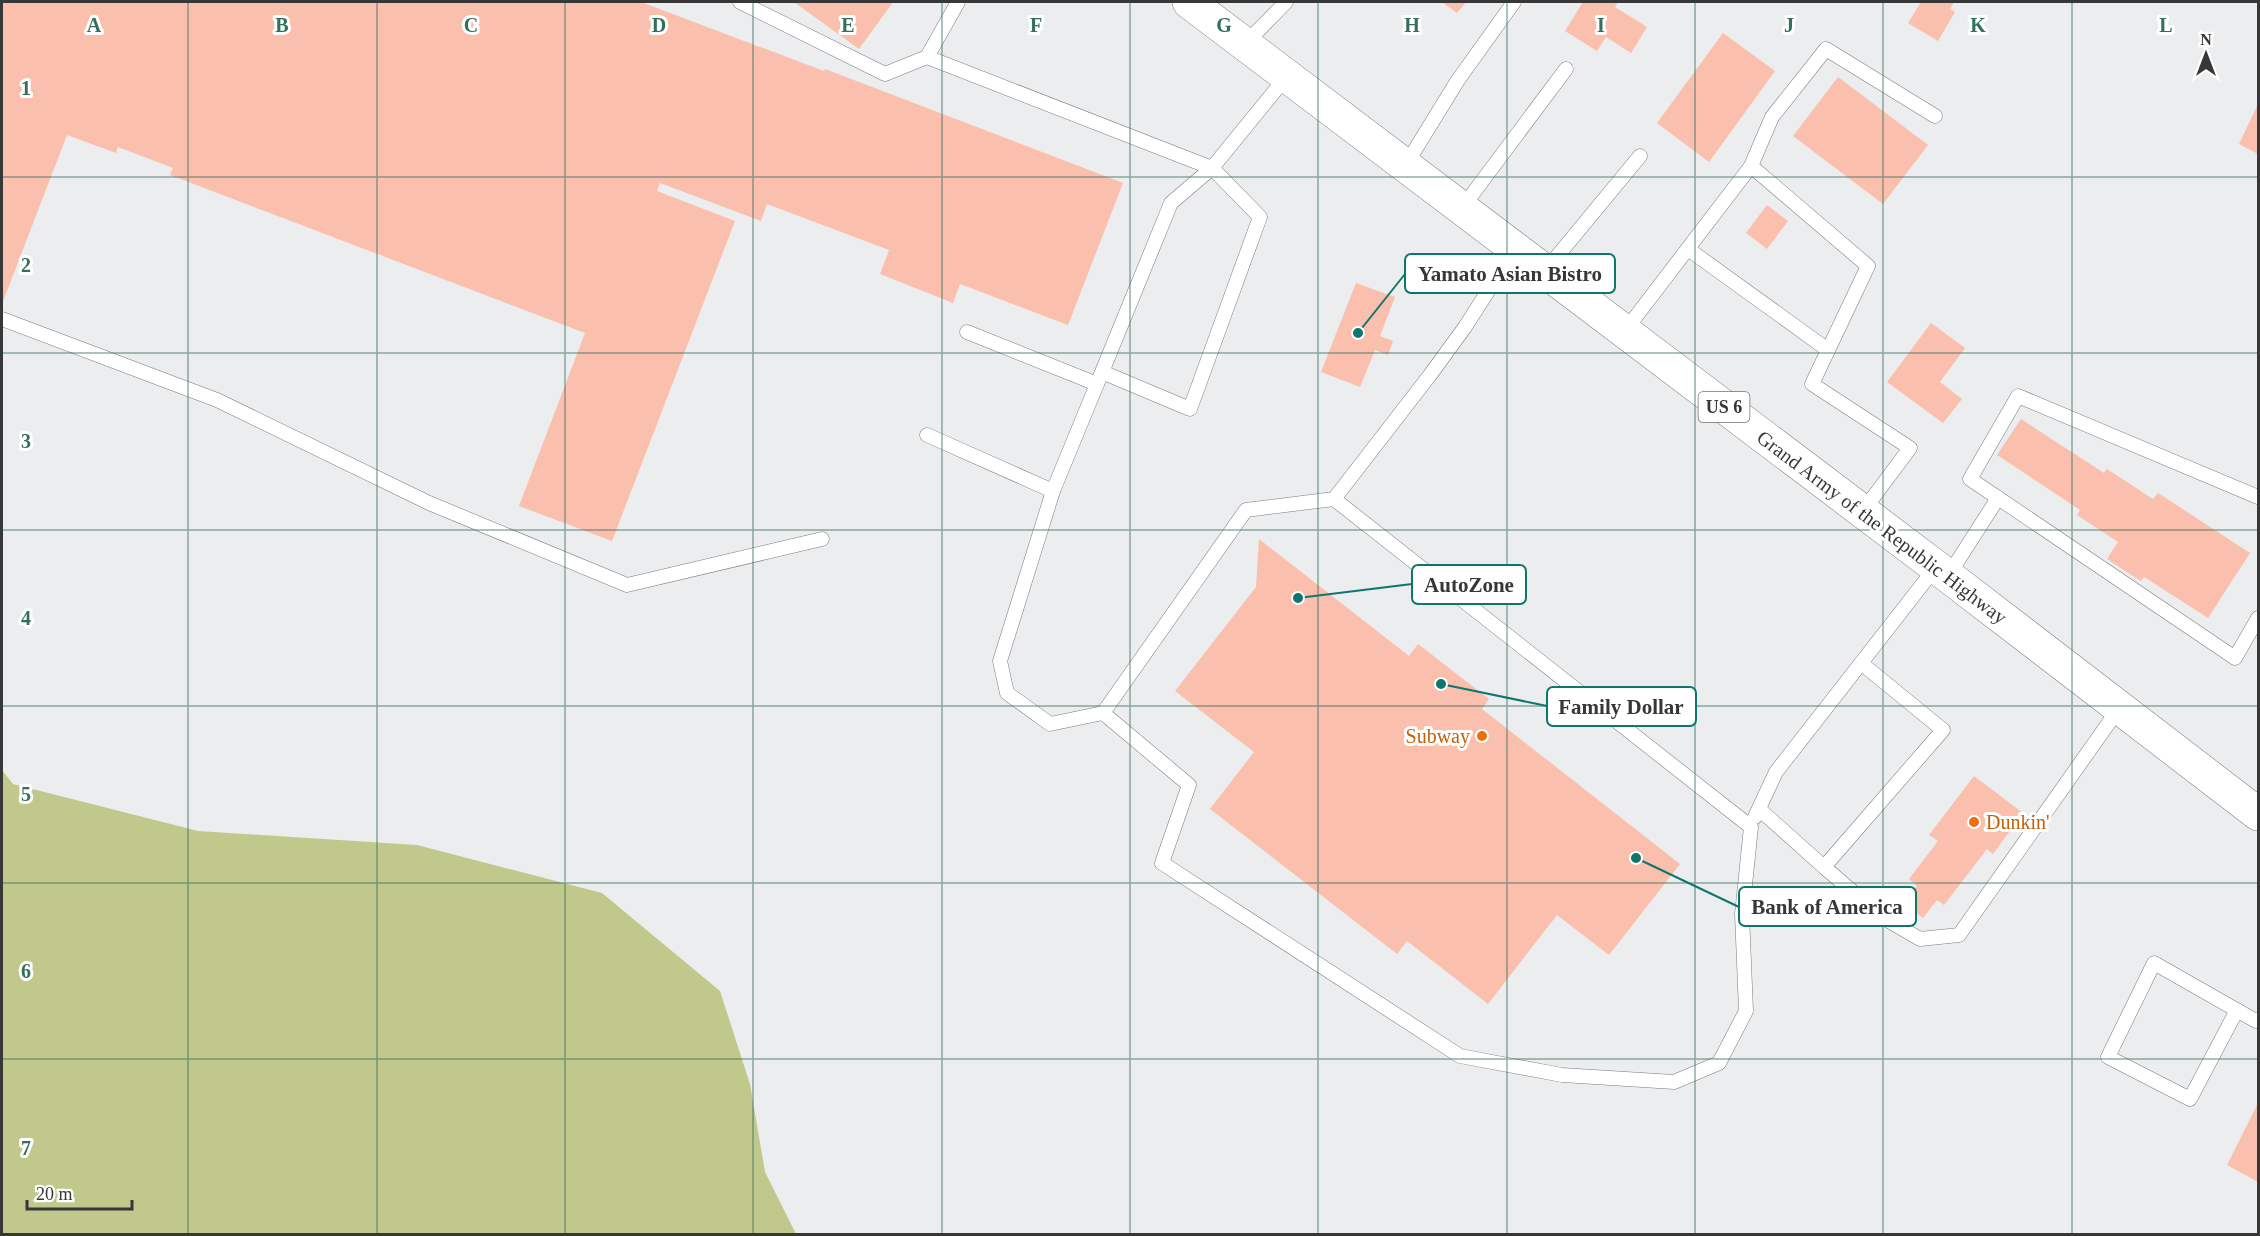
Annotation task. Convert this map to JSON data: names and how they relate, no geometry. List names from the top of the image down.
{
  "streets": {
    "main road": ["US 6", "Grand Army of the Republic Highway"]
  },
  "places": [
    "Yamato Asian Bistro",
    "AutoZone",
    "Family Dollar",
    "Subway",
    "Dunkin'",
    "Bank of America"
  ],
  "scale_bar": "20 m",
  "north": "top",
  "grid": {
    "columns": [
      "A",
      "B",
      "C",
      "D",
      "E",
      "F",
      "G",
      "H",
      "I",
      "J",
      "K",
      "L"
    ],
    "rows": [
      "1",
      "2",
      "3",
      "4",
      "5",
      "6",
      "7"
    ]
  }
}
